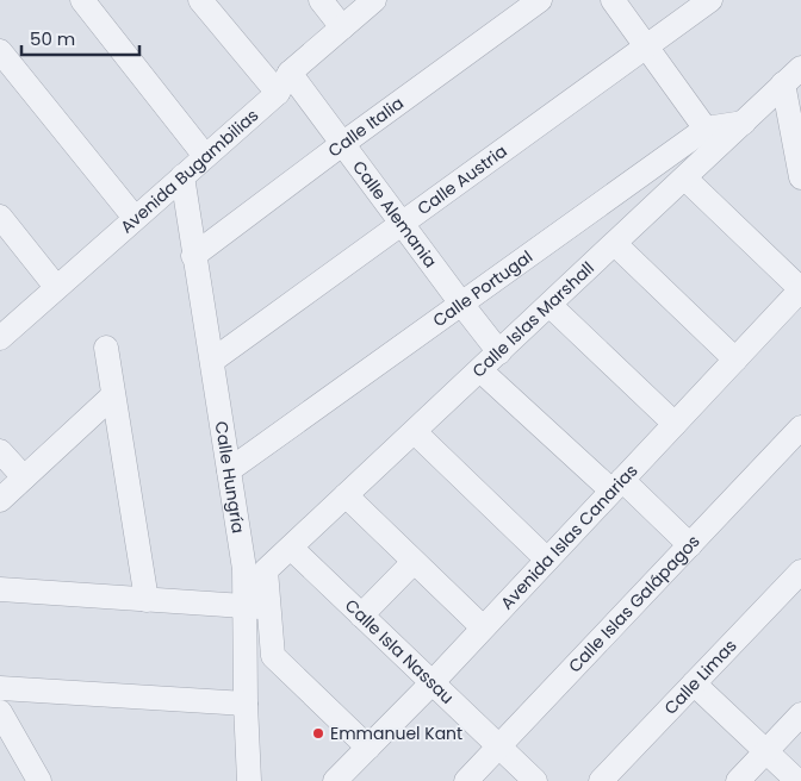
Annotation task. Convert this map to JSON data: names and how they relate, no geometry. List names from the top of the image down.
{
  "streets": {
    "street": [
      "Calle Italia",
      "Avenida Bugambilias",
      "Calle Austria",
      "Calle Alemania",
      "Calle Portugal",
      "Calle Islas Marshall",
      "Calle Hungría",
      "Avenida Islas Canarias",
      "Calle Islas Galápagos",
      "Calle Isla Nassau",
      "Calle Limas"
    ]
  },
  "crossings": [
    ["Calle Italia", "Calle Alemania"],
    ["Calle Italia", "Calle Hungría"],
    ["Avenida Bugambilias", "Calle Alemania"],
    ["Avenida Bugambilias", "Calle Hungría"],
    ["Calle Austria", "Calle Alemania"],
    ["Calle Austria", "Calle Hungría"],
    ["Calle Alemania", "Calle Portugal"],
    ["Calle Alemania", "Calle Islas Marshall"],
    ["Calle Portugal", "Calle Islas Marshall"],
    ["Calle Portugal", "Calle Hungría"],
    ["Calle Islas Marshall", "Calle Isla Nassau"],
    ["Avenida Islas Canarias", "Calle Isla Nassau"],
    ["Calle Islas Galápagos", "Calle Isla Nassau"]
  ],
  "places": ["Emmanuel Kant"],
  "scale_bar": "50 m"
}
